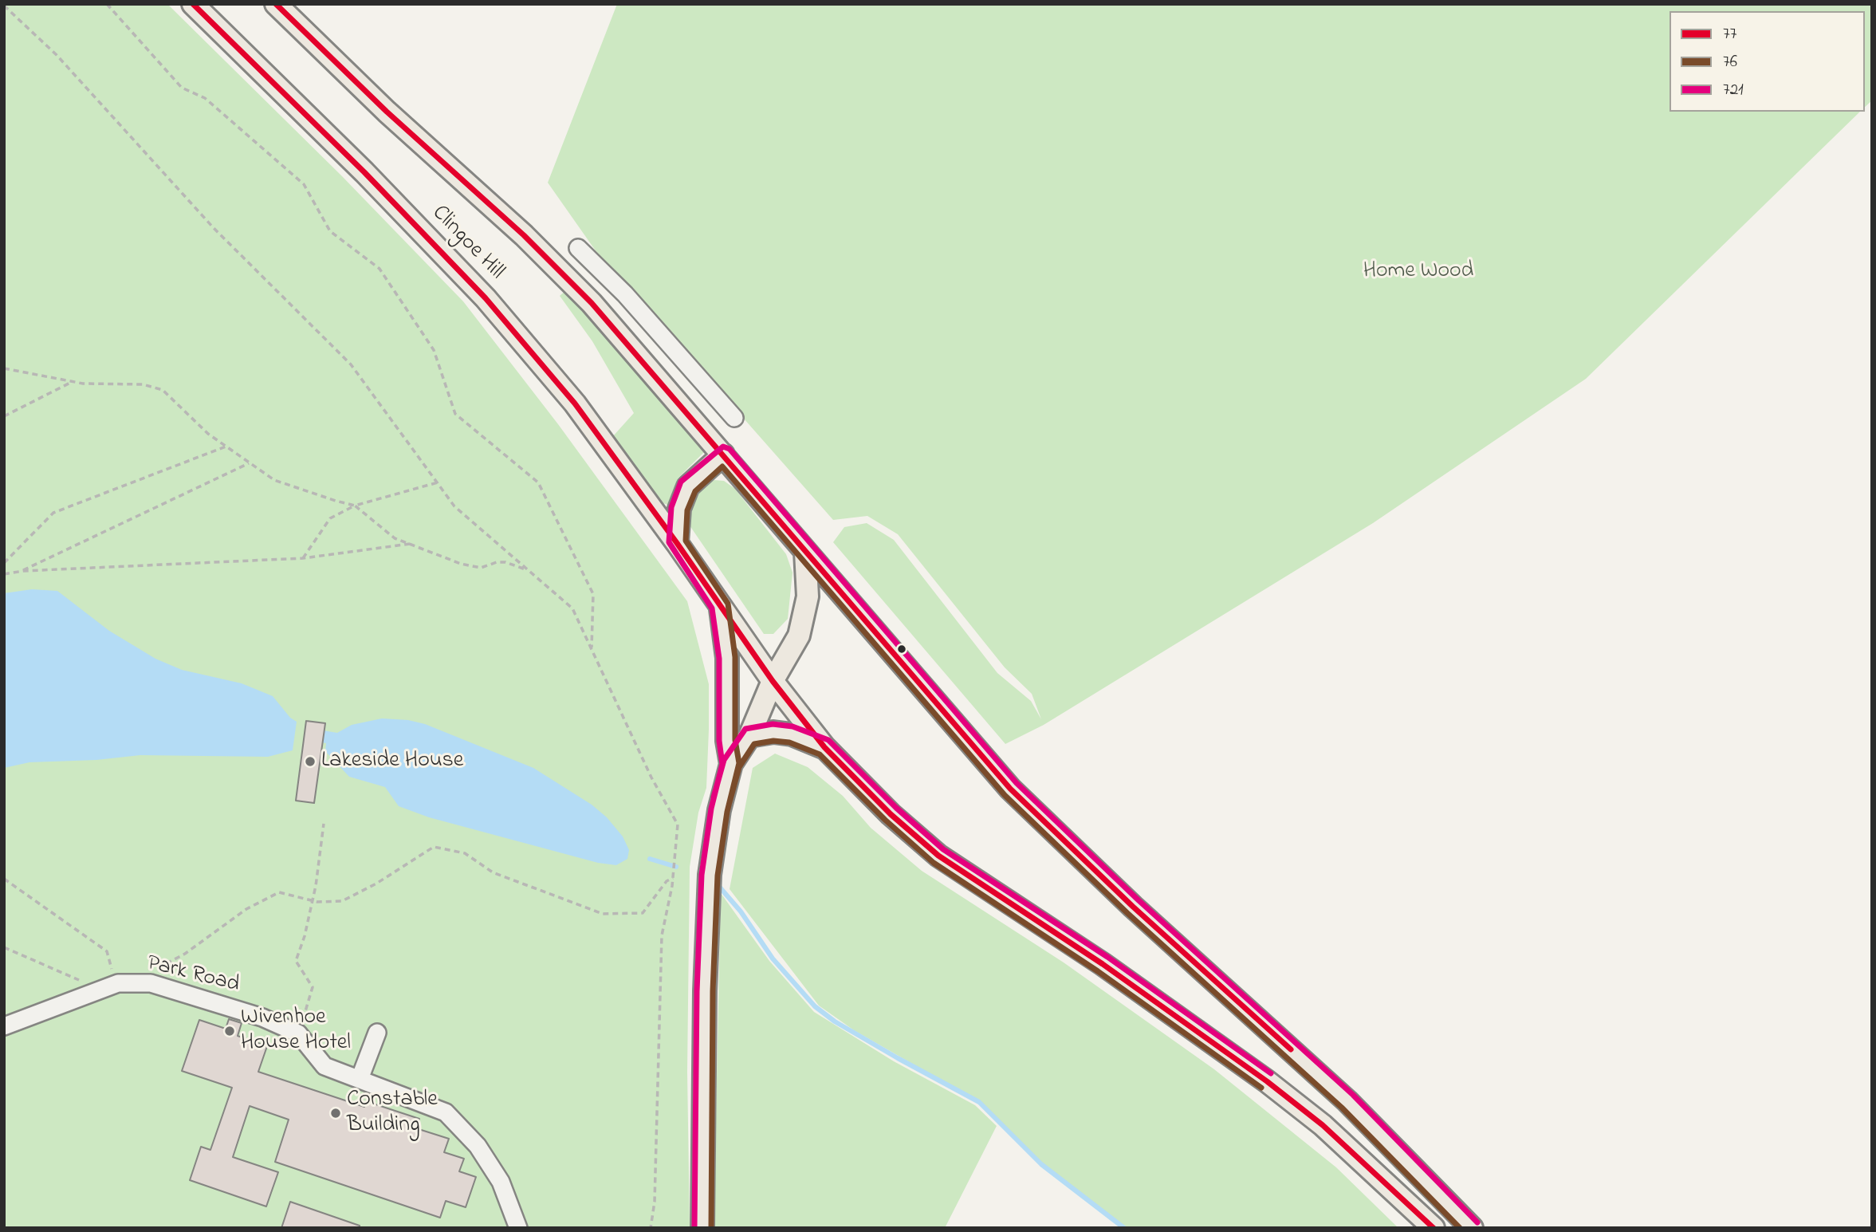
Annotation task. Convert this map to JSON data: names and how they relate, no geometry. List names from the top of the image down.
{
  "streets": {
    "main road": ["Clingoe Hill"],
    "street": ["Park Road"]
  },
  "parks": ["Home Wood"],
  "places": ["Lakeside House", "Wivenhoe House Hotel", "Constable Building"],
  "lines": ["transit line 77", "transit line 721", "transit line 76"],
  "legend": ["77", "76", "721"]
}
